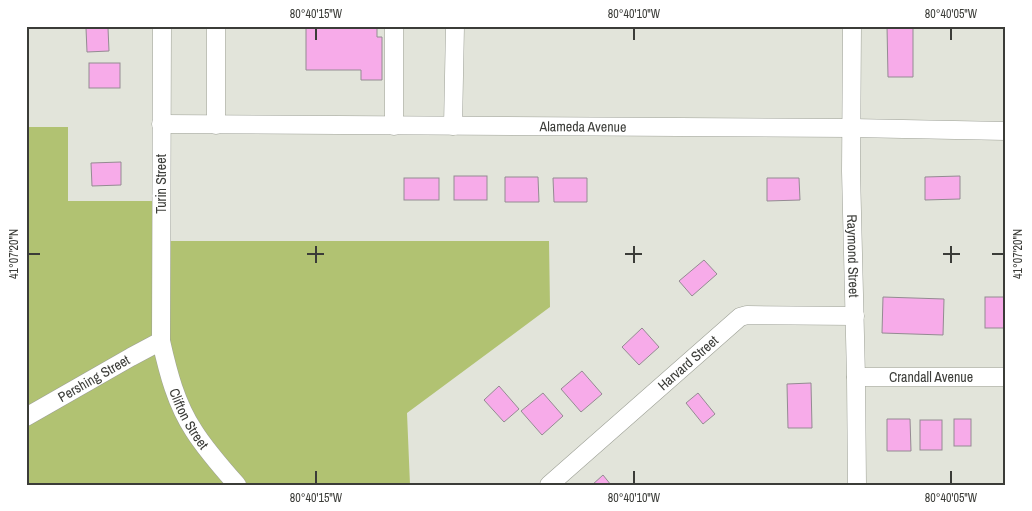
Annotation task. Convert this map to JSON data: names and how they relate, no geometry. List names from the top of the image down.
{
  "streets": {
    "street": [
      "Alameda Avenue",
      "Turin Street",
      "Raymond Street",
      "Harvard Street",
      "Crandall Avenue",
      "Pershing Street",
      "Clifton Street"
    ]
  },
  "crossings": [
    ["Alameda Avenue", "Turin Street"],
    ["Alameda Avenue", "Raymond Street"],
    ["Turin Street", "Pershing Street"],
    ["Turin Street", "Clifton Street"],
    ["Raymond Street", "Harvard Street"],
    ["Raymond Street", "Crandall Avenue"],
    ["Pershing Street", "Clifton Street"]
  ],
  "coordinates": [
    "80°40'15\"W",
    "80°40'10\"W",
    "80°40'05\"W",
    "41°07'20\"N"
  ]
}
